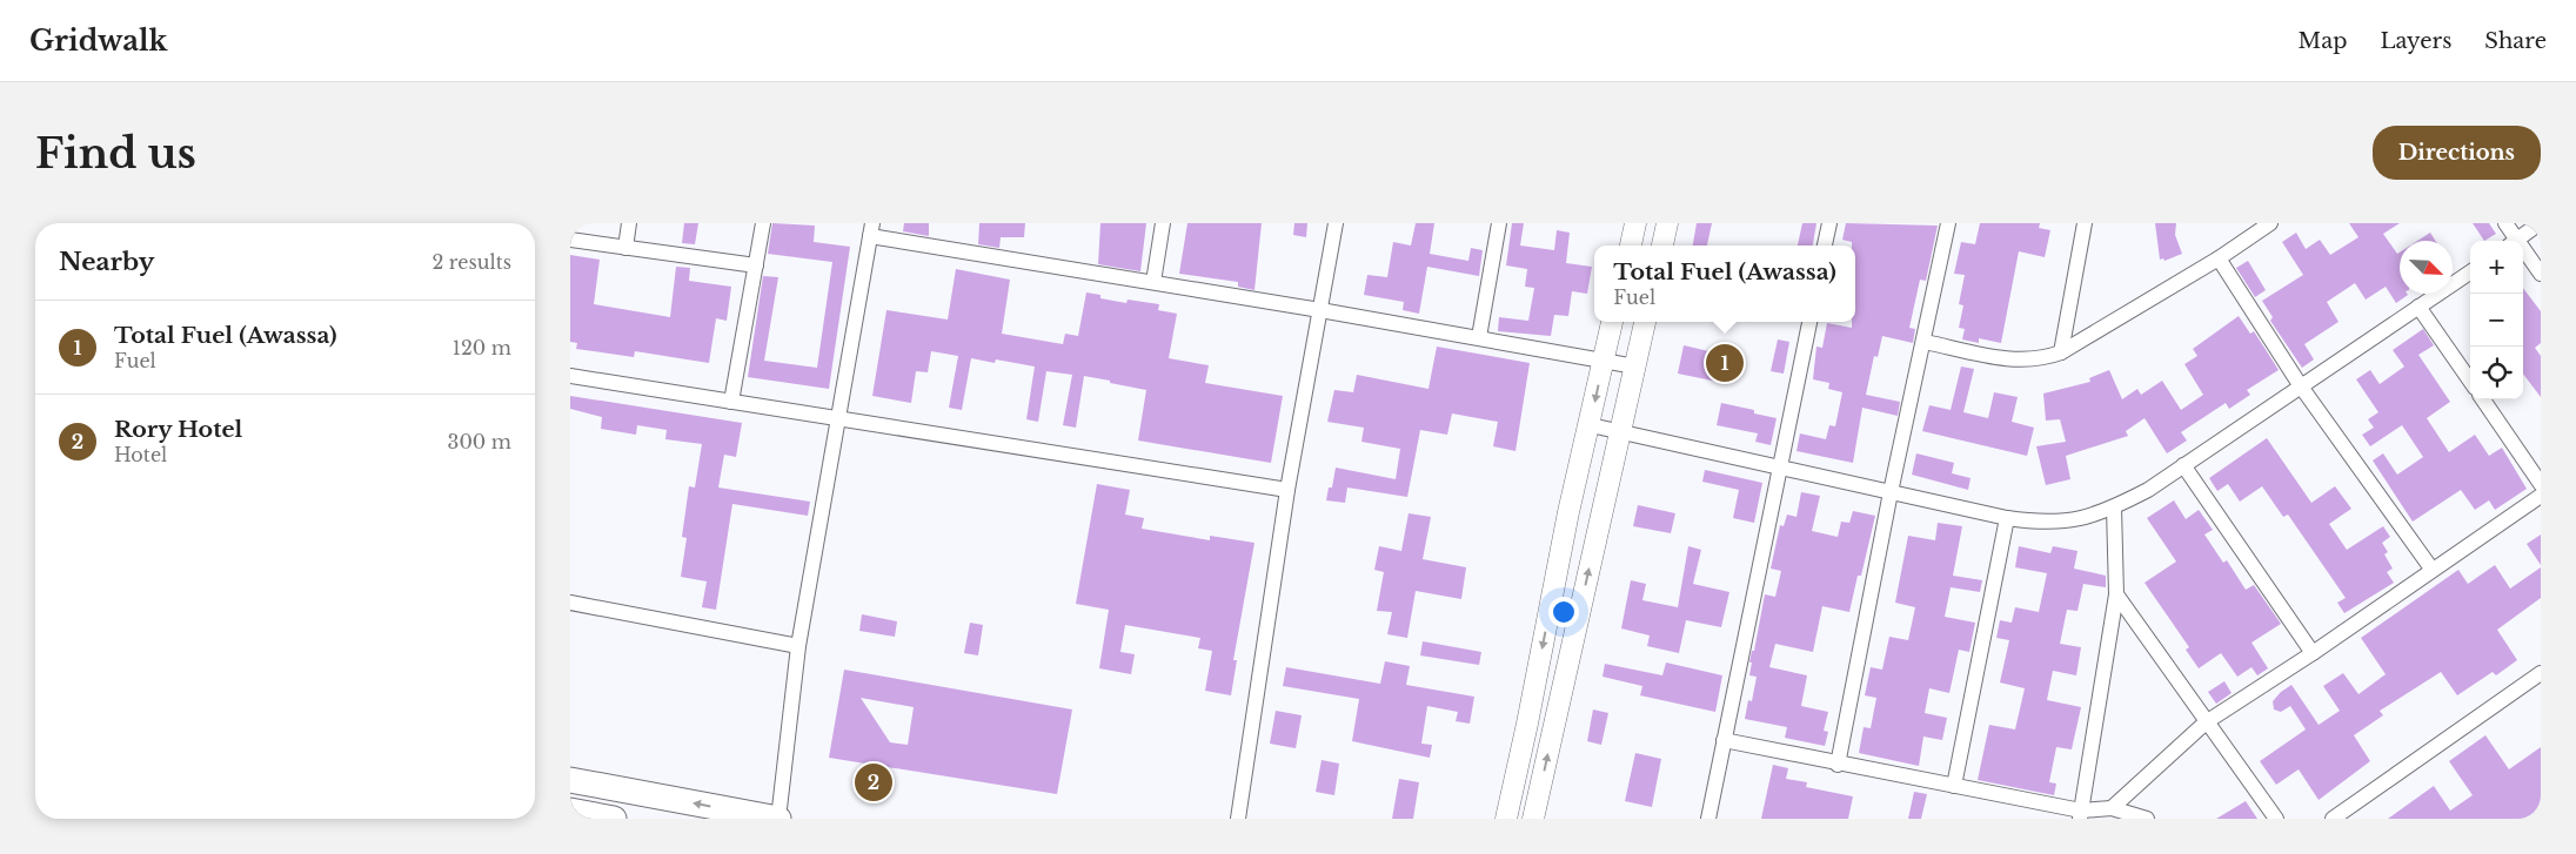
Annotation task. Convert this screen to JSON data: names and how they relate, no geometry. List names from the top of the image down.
{
  "north": "bottom right",
  "page": {
    "header": "Gridwalk",
    "nav": ["Map", "Layers", "Share"],
    "buttons": "Directions",
    "title": "Find us",
    "heading": ["Nearby", "2 results"],
    "map_buttons": ["+", "−"],
    "popup": ["Total Fuel (Awassa)", "Fuel"],
    "list": [
      {
        "mark": "1",
        "name": "Total Fuel (Awassa)",
        "note": "Fuel",
        "value": "120 m"
      },
      {
        "mark": "2",
        "name": "Rory Hotel",
        "note": "Hotel",
        "value": "300 m"
      }
    ],
    "pins": ["1", "2"]
  }
}
